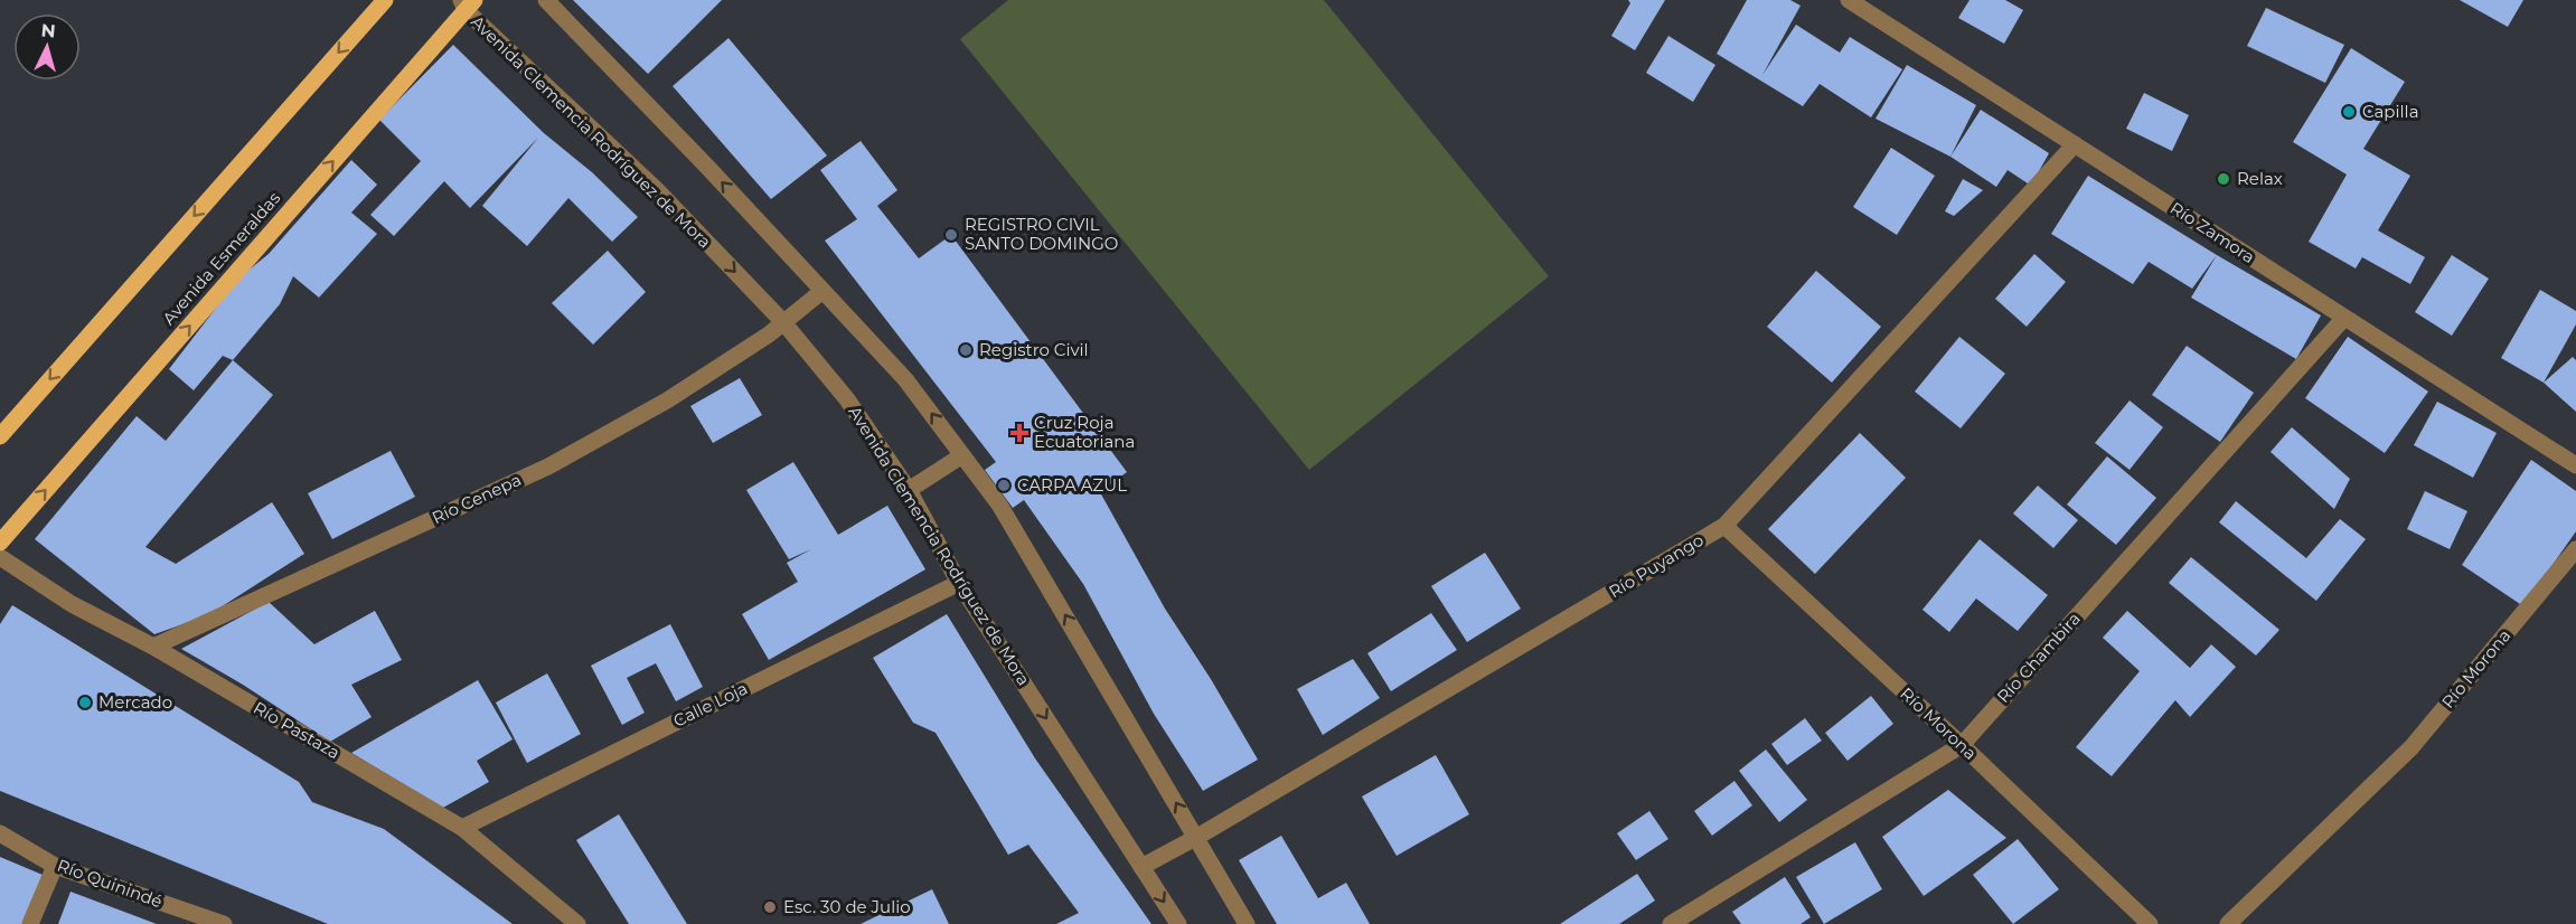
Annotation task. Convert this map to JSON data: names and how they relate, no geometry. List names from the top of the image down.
{
  "streets": {
    "main road": ["Avenida Esmeraldas"],
    "street": [
      "Avenida Clemencia Rodríguez de Mora",
      "Río Zamora",
      "Río Cenepa",
      "Río Puyango",
      "Río Chambira",
      "Río Morona",
      "Calle Loja",
      "Río Pastaza",
      "Río Quinindé"
    ]
  },
  "crossings": [
    ["Avenida Clemencia Rodríguez de Mora", "Avenida Esmeraldas"],
    ["Avenida Clemencia Rodríguez de Mora", "Río Cenepa"],
    ["Avenida Clemencia Rodríguez de Mora", "Río Puyango"],
    ["Avenida Clemencia Rodríguez de Mora", "Calle Loja"],
    ["Río Zamora", "Río Puyango"],
    ["Río Zamora", "Río Chambira"],
    ["Río Cenepa", "Río Pastaza"],
    ["Río Puyango", "Río Morona"],
    ["Río Chambira", "Río Morona"],
    ["Calle Loja", "Río Pastaza"]
  ],
  "places": {
    "other": [
      "Capilla",
      "Relax",
      "REGISTRO CIVIL SANTO DOMINGO",
      "Registro Civil",
      "CARPA AZUL",
      "Mercado",
      "Esc. 30 de Julio"
    ],
    "health": ["Cruz Roja Ecuatoriana"]
  },
  "north": "top"
}
